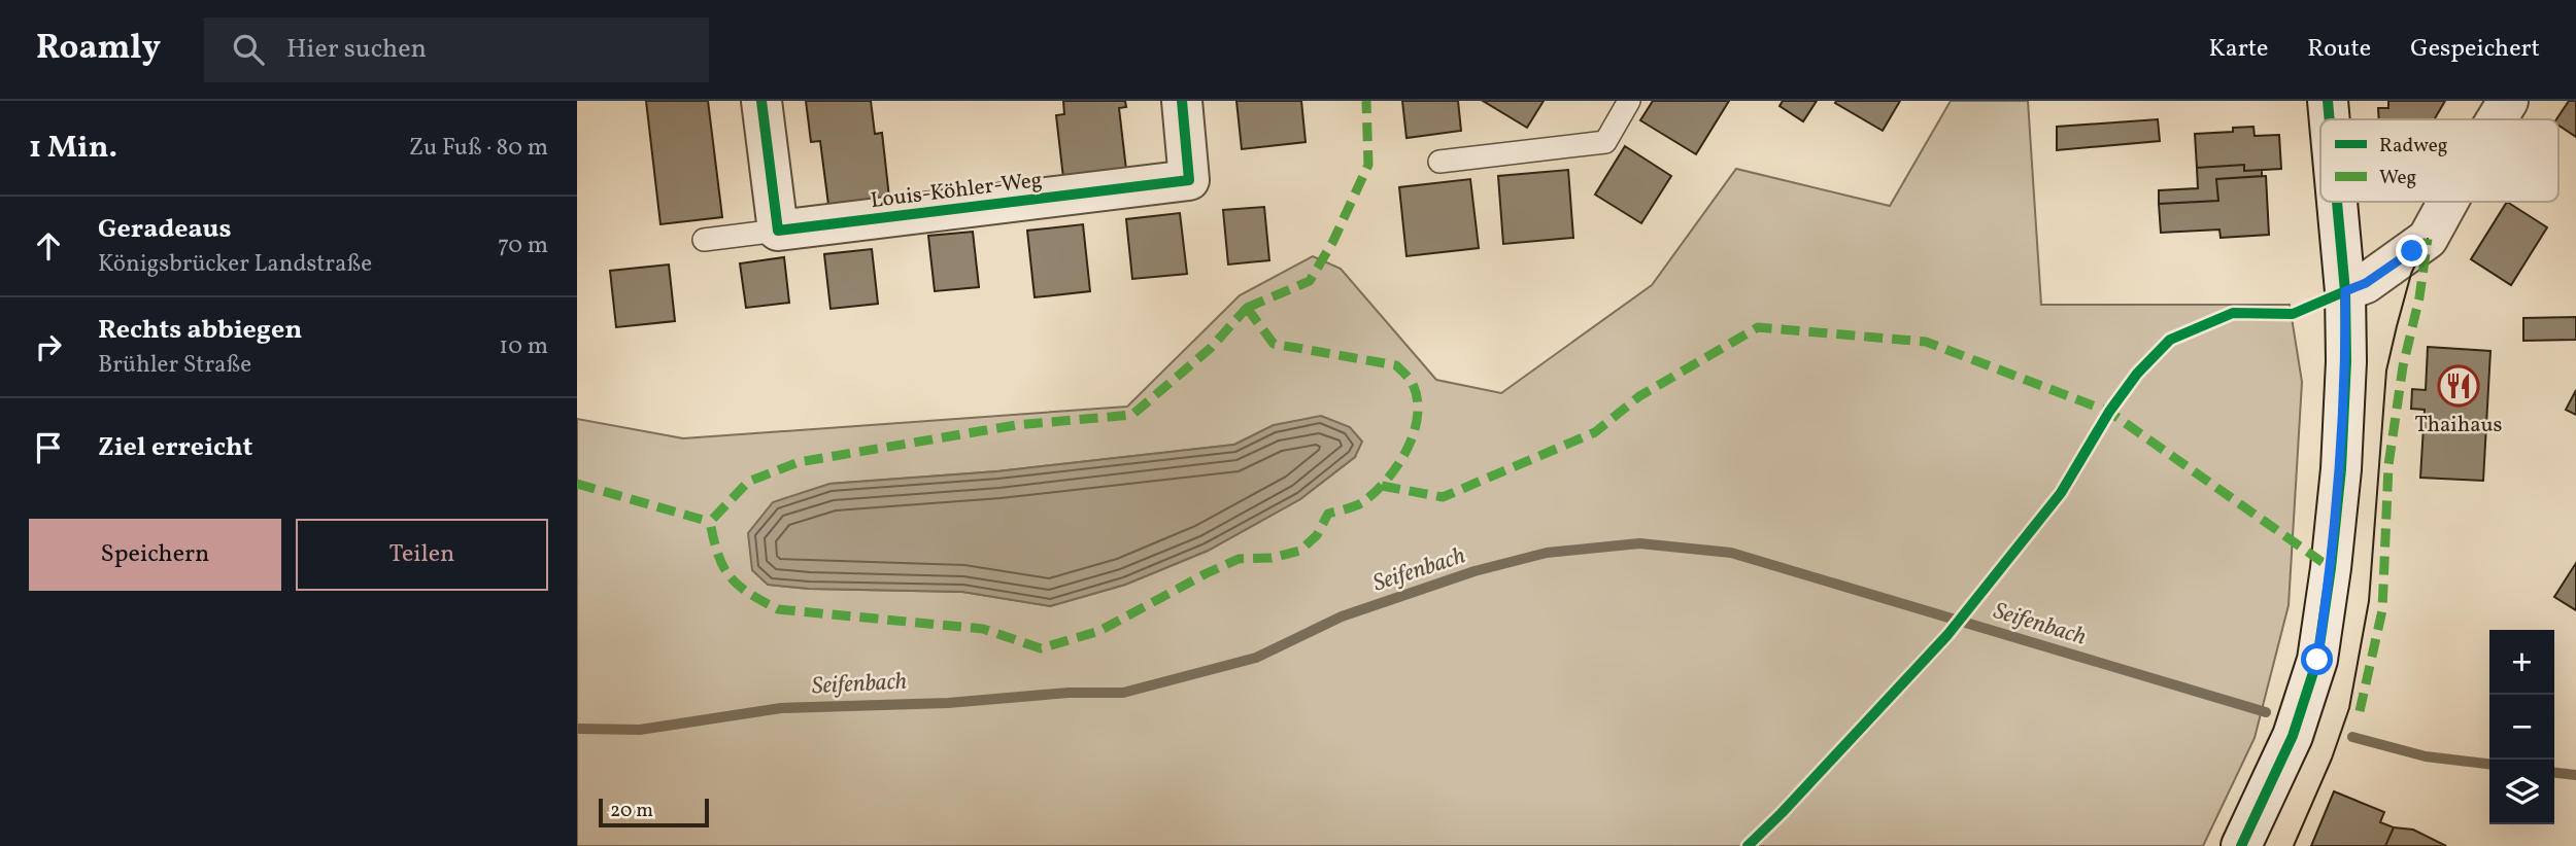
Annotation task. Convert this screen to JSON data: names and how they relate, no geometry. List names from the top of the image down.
{
  "streets": {
    "street": ["Louis-Köhler-Weg"]
  },
  "water": ["Seifenbach"],
  "places": {
    "restaurant": ["Thaihaus"]
  },
  "legend": ["Radweg", "Weg"],
  "scale_bar": "20 m",
  "page": {
    "header": "Roamly",
    "search": "Hier suchen",
    "nav": ["Karte", "Route", "Gespeichert"],
    "heading": ["1 Min.", "Zu Fuß · 80 m"],
    "list": [
      ["Geradeaus", "Königsbrücker Landstraße", "70 m"],
      ["Rechts abbiegen", "Brühler Straße", "10 m"],
      "Ziel erreicht"
    ],
    "buttons": ["Speichern", "Teilen"],
    "map_buttons": ["+", "−"],
    "scale": "20 m"
  }
}
